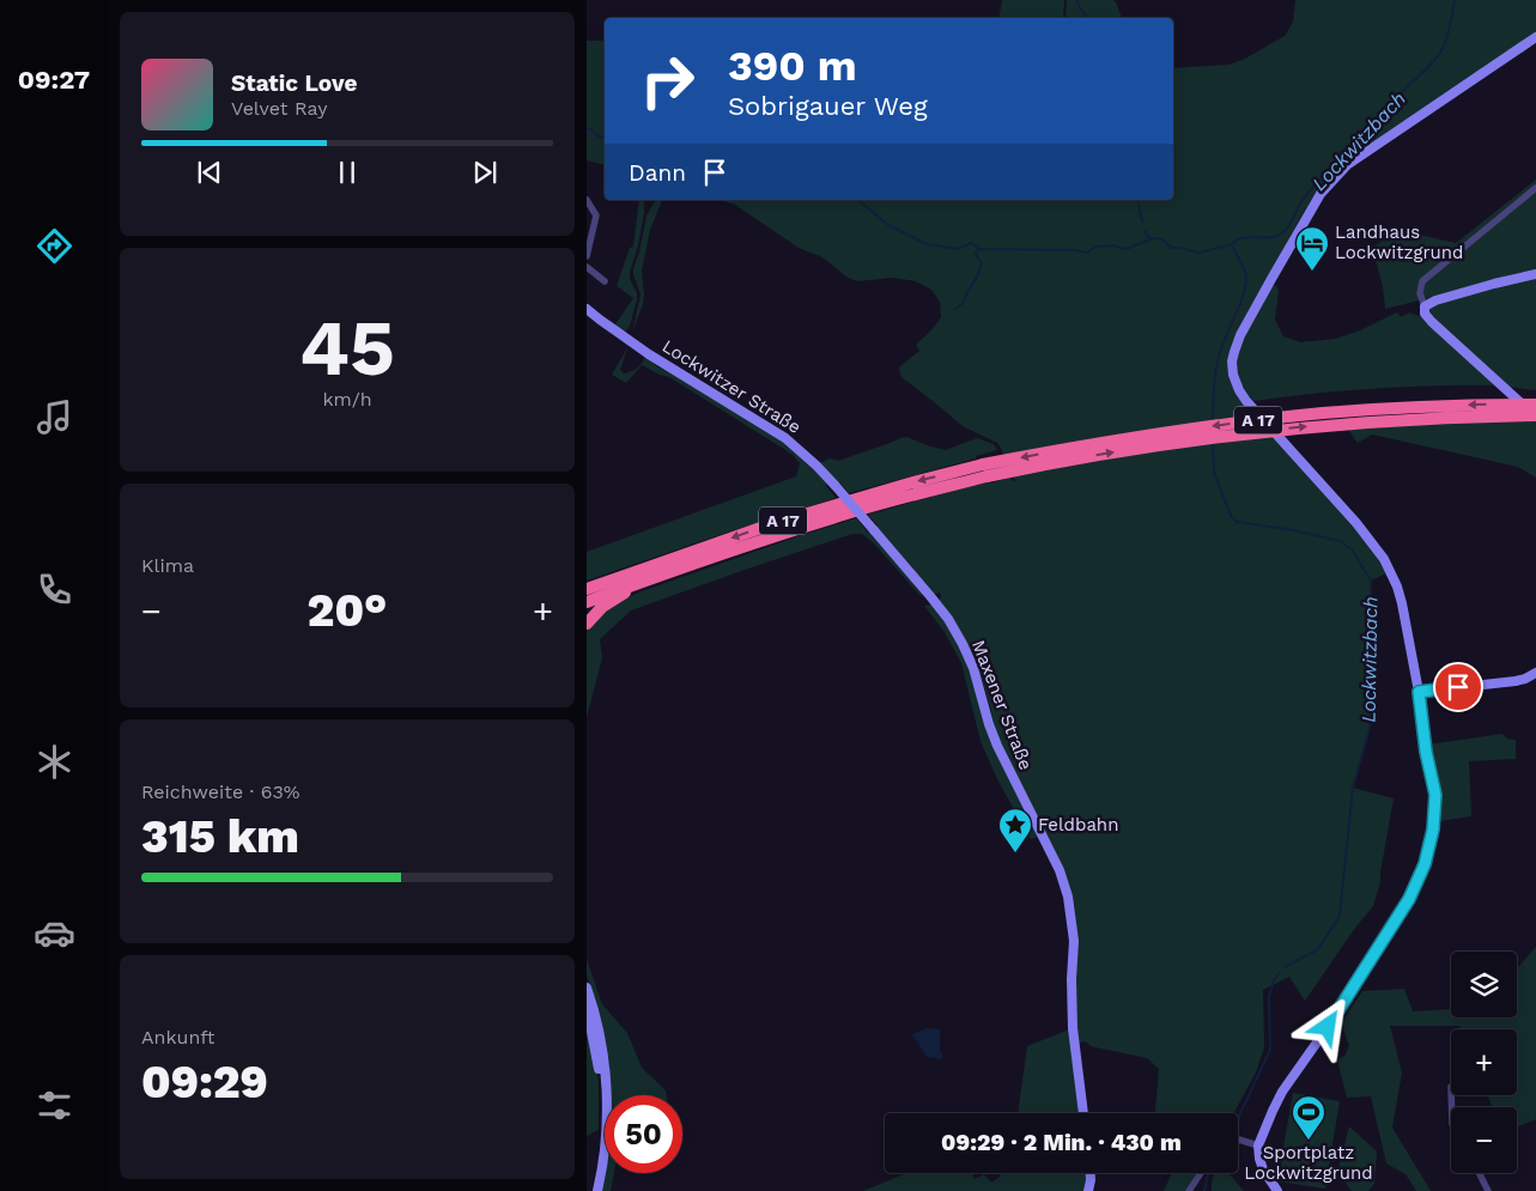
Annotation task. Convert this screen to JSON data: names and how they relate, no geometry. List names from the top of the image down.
{
  "streets": {
    "highway": ["A 17"],
    "main road": ["Lockwitzer Straße", "Maxener Straße"]
  },
  "crossings": [
    ["Lockwitzer Straße", "Maxener Straße"]
  ],
  "water": ["Lockwitzbach"],
  "places": {
    "hotel": ["Landhaus Lockwitzgrund"],
    "place": ["Feldbahn"],
    "sports": ["Sportplatz Lockwitzgrund"]
  },
  "page": {
    "tabs": "09:27",
    "turn": ["390 m", "Sobrigauer Weg"],
    "song": ["Static Love", "Velvet Ray"],
    "then": "Dann",
    "tile": [
      ["45", "km/h"],
      "Klima",
      ["Reichweite · 63%", "315 km"],
      ["Ankunft", "09:29"]
    ],
    "heat": ["−", "20°", "+"],
    "map_buttons": ["+", "−"],
    "limit": "50",
    "trip": "09:29 · 2 Min. · 430 m"
  }
}
